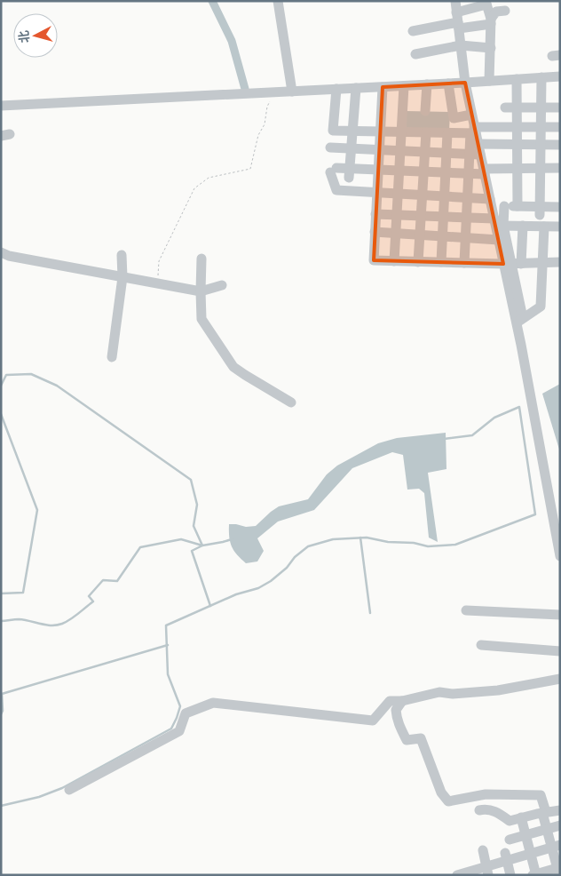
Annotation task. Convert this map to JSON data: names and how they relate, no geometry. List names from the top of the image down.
{
  "north": "left"
}
